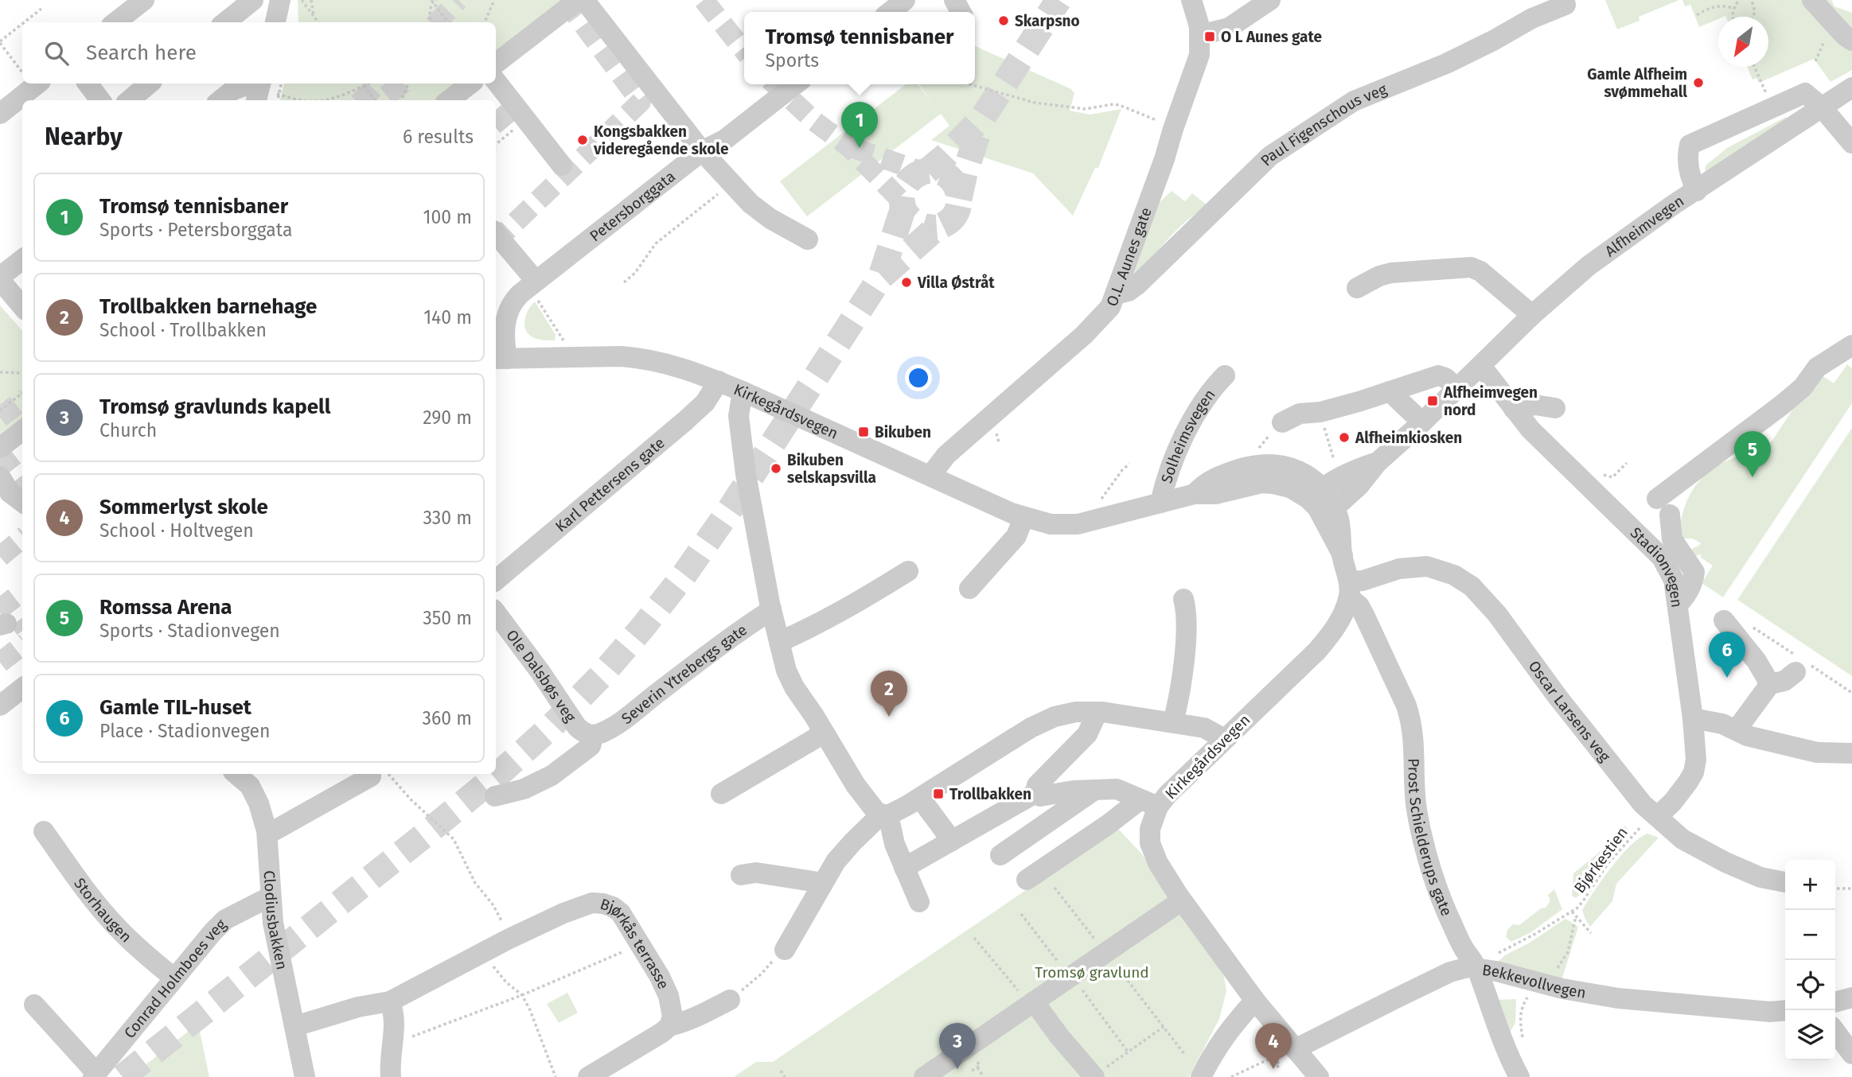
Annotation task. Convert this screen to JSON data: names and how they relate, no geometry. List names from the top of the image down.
{
  "streets": {
    "street": [
      "Paul Figenschous veg",
      "Petersborggata",
      "Alfheimvegen",
      "O.L. Aunes gate",
      "Kirkegårdsvegen",
      "Solheimsvegen",
      "Karl Pettersens gate",
      "Stadionvegen",
      "Severin Ytrebergs gate",
      "Ole Dalsbøs veg",
      "Oscar Larsens veg",
      "Prost Schielderups gate",
      "Storhaugen",
      "Clodiusbakken",
      "Bjørkås terrasse",
      "Conrad Holmboes veg",
      "Bekkevollvegen"
    ],
    "path": ["Bjørkestien"]
  },
  "crossings": [
    ["Paul Figenschous veg", "O.L. Aunes gate"],
    ["Petersborggata", "Kirkegårdsvegen"],
    ["Alfheimvegen", "Kirkegårdsvegen"],
    ["Alfheimvegen", "Stadionvegen"],
    ["O.L. Aunes gate", "Kirkegårdsvegen"],
    ["Kirkegårdsvegen", "Solheimsvegen"],
    ["Kirkegårdsvegen", "Karl Pettersens gate"],
    ["Kirkegårdsvegen", "Oscar Larsens veg"],
    ["Kirkegårdsvegen", "Prost Schielderups gate"],
    ["Kirkegårdsvegen", "Bekkevollvegen"],
    ["Stadionvegen", "Oscar Larsens veg"],
    ["Stadionvegen", "Bjørkestien"],
    ["Severin Ytrebergs gate", "Ole Dalsbøs veg"],
    ["Oscar Larsens veg", "Prost Schielderups gate"],
    ["Oscar Larsens veg", "Bjørkestien"],
    ["Prost Schielderups gate", "Bjørkestien"],
    ["Prost Schielderups gate", "Bekkevollvegen"],
    ["Bjørkestien", "Bekkevollvegen"],
    ["Storhaugen", "Conrad Holmboes veg"],
    ["Clodiusbakken", "Bjørkås terrasse"],
    ["Clodiusbakken", "Conrad Holmboes veg"]
  ],
  "parks": ["Tromsø gravlund"],
  "places": {
    "other": [
      "Skarpsno",
      "Gamle Alfheim svømmehall",
      "Kongsbakken videregående skole",
      "Villa Østråt",
      "Alfheimkiosken",
      "Bikuben selskapsvilla"
    ],
    "transit": [
      "O L Aunes gate",
      "Alfheimvegen nord",
      "Bikuben",
      "Trollbakken"
    ]
  },
  "north": "bottom left",
  "page": {
    "popup": ["Tromsø tennisbaner", "Sports"],
    "search": "Search here",
    "heading": ["Nearby", "6 results"],
    "pins": [
      "1",
      "5",
      "6",
      "2",
      "3",
      "4"
    ],
    "list": [
      {
        "mark": "1",
        "name": "Tromsø tennisbaner",
        "note": "Sports · Petersborggata",
        "value": "100 m"
      },
      {
        "mark": "2",
        "name": "Trollbakken barnehage",
        "note": "School · Trollbakken",
        "value": "140 m"
      },
      {
        "mark": "3",
        "name": "Tromsø gravlunds kapell",
        "note": "Church",
        "value": "290 m"
      },
      {
        "mark": "4",
        "name": "Sommerlyst skole",
        "note": "School · Holtvegen",
        "value": "330 m"
      },
      {
        "mark": "5",
        "name": "Romssa Arena",
        "note": "Sports · Stadionvegen",
        "value": "350 m"
      },
      {
        "mark": "6",
        "name": "Gamle TIL-huset",
        "note": "Place · Stadionvegen",
        "value": "360 m"
      }
    ],
    "map_buttons": ["+", "−"]
  }
}
